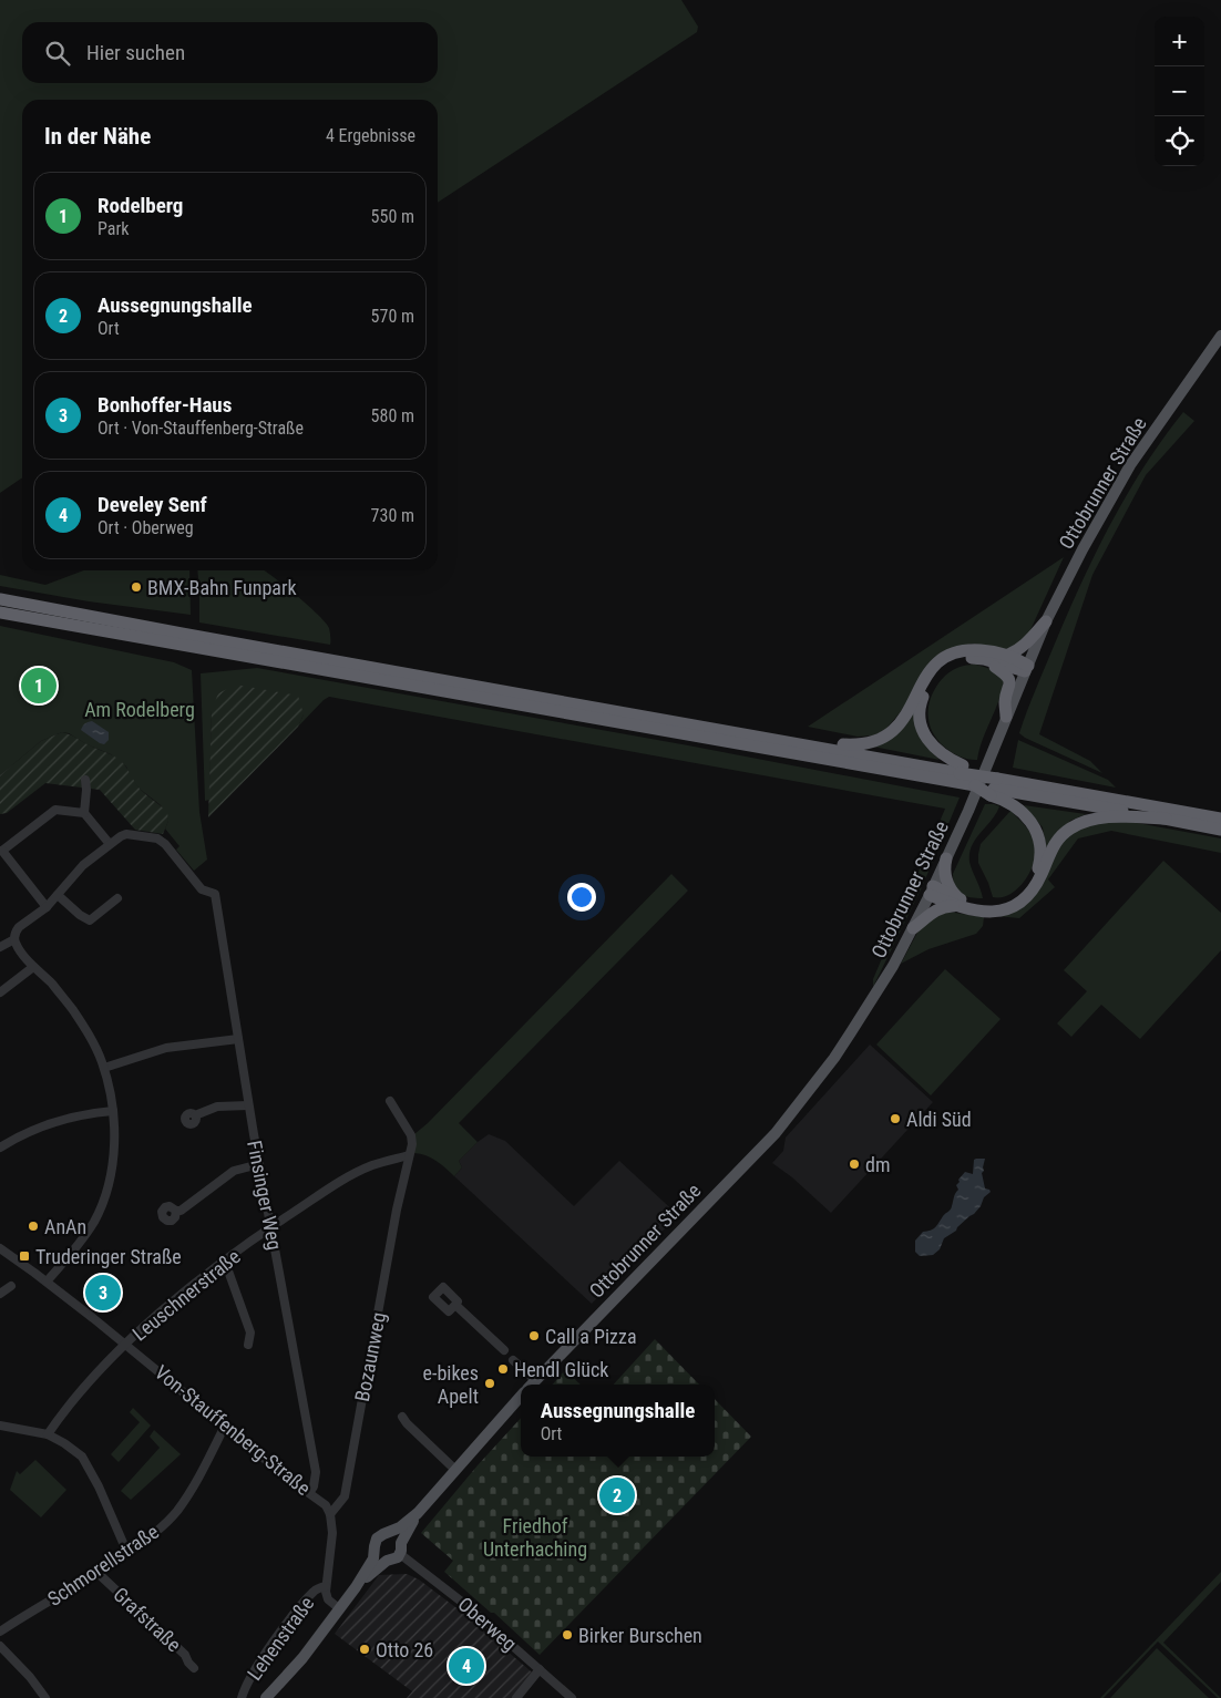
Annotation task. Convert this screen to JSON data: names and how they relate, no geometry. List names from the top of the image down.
{
  "streets": {
    "main road": ["Ottobrunner Straße"],
    "street": [
      "Finsinger Weg",
      "Leuschnerstraße",
      "Bozaunweg",
      "Von-Stauffenberg-Straße",
      "Schmorellstraße",
      "Grafstraße",
      "Oberweg",
      "Lehenstraße"
    ]
  },
  "crossings": [
    ["Finsinger Weg", "Leuschnerstraße"],
    ["Finsinger Weg", "Von-Stauffenberg-Straße"],
    ["Leuschnerstraße", "Bozaunweg"],
    ["Leuschnerstraße", "Von-Stauffenberg-Straße"],
    ["Bozaunweg", "Von-Stauffenberg-Straße"],
    ["Von-Stauffenberg-Straße", "Schmorellstraße"],
    ["Schmorellstraße", "Grafstraße"]
  ],
  "parks": ["Am Rodelberg", "Friedhof Unterhaching"],
  "places": {
    "other": [
      "BMX-Bahn Funpark",
      "Aldi Süd",
      "dm",
      "AnAn",
      "Call a Pizza",
      "Hendl Glück",
      "e-bikes Apelt",
      "Birker Burschen",
      "Otto 26"
    ],
    "transit": ["Truderinger Straße"]
  },
  "page": {
    "map_buttons": ["+", "−"],
    "search": "Hier suchen",
    "heading": ["In der Nähe", "4 Ergebnisse"],
    "list": [
      {
        "mark": "1",
        "name": "Rodelberg",
        "note": "Park",
        "value": "550 m"
      },
      {
        "mark": "2",
        "name": "Aussegnungshalle",
        "note": "Ort",
        "value": "570 m"
      },
      {
        "mark": "3",
        "name": "Bonhoffer-Haus",
        "note": "Ort · Von-Stauffenberg-Straße",
        "value": "580 m"
      },
      {
        "mark": "4",
        "name": "Develey Senf",
        "note": "Ort · Oberweg",
        "value": "730 m"
      }
    ],
    "pins": [
      "1",
      "3",
      "2",
      "4"
    ],
    "popup": ["Aussegnungshalle", "Ort"]
  }
}
